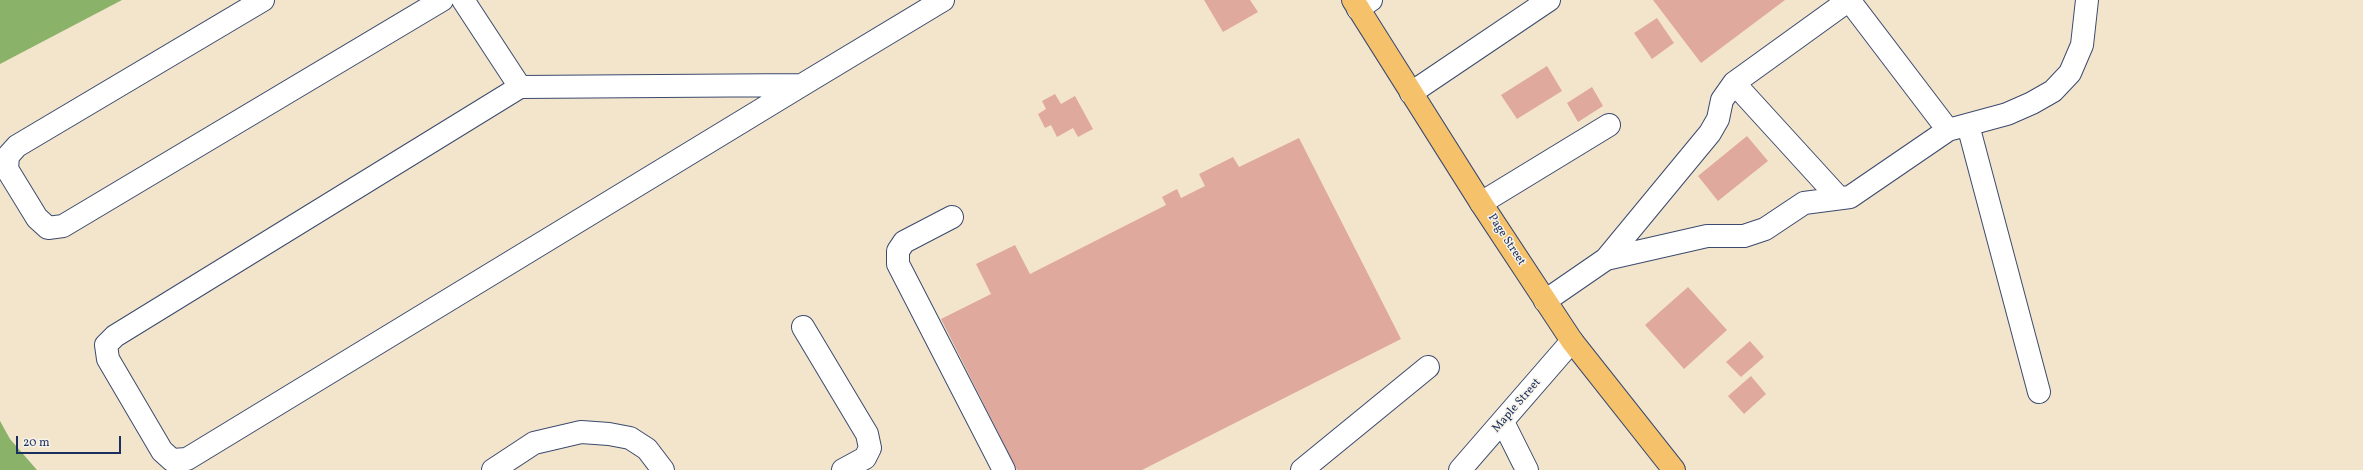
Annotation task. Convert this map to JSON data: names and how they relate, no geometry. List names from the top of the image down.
{
  "streets": {
    "main road": ["Page Street"],
    "street": ["Maple Street"]
  },
  "crossings": [
    ["Page Street", "Maple Street"]
  ],
  "scale_bar": "20 m"
}
